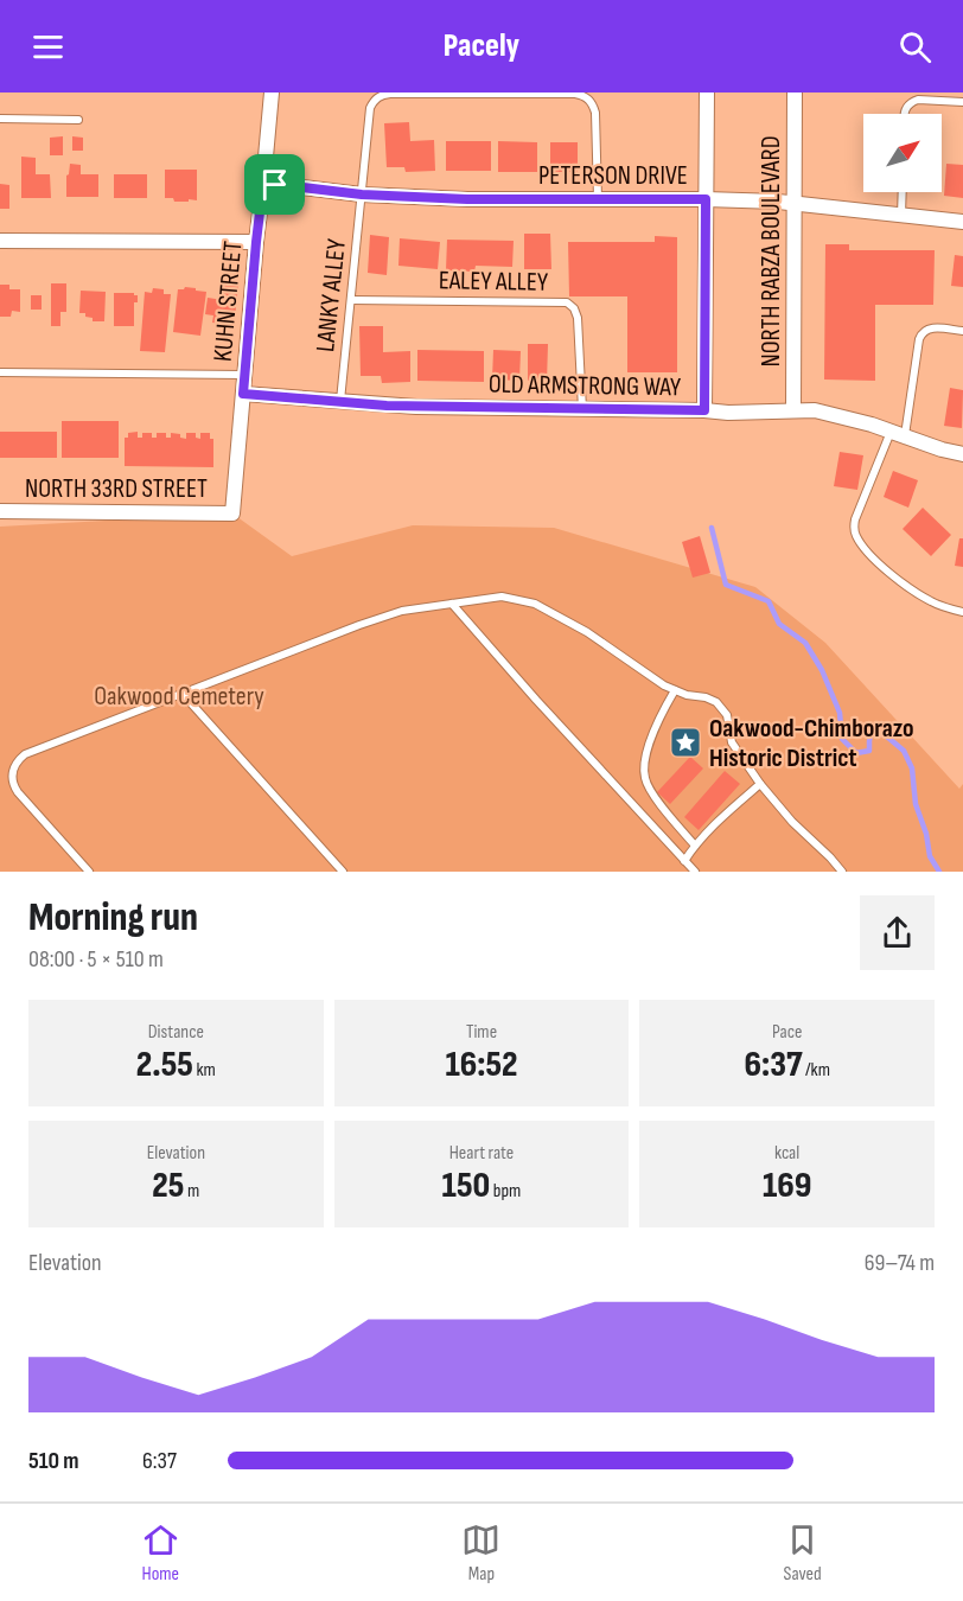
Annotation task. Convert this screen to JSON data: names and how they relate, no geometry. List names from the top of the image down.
{
  "streets": {
    "street": [
      "PETERSON DRIVE",
      "NORTH RABZA BOULEVARD",
      "KUHN STREET",
      "OLD ARMSTRONG WAY",
      "NORTH 33RD STREET"
    ],
    "lane": ["EALEY ALLEY", "LANKY ALLEY"]
  },
  "crossings": [
    ["PETERSON DRIVE", "NORTH RABZA BOULEVARD"],
    ["PETERSON DRIVE", "LANKY ALLEY"],
    ["PETERSON DRIVE", "KUHN STREET"],
    ["NORTH RABZA BOULEVARD", "OLD ARMSTRONG WAY"],
    ["EALEY ALLEY", "LANKY ALLEY"],
    ["EALEY ALLEY", "OLD ARMSTRONG WAY"],
    ["LANKY ALLEY", "OLD ARMSTRONG WAY"],
    ["KUHN STREET", "OLD ARMSTRONG WAY"],
    ["KUHN STREET", "NORTH 33RD STREET"]
  ],
  "parks": ["Oakwood Cemetery"],
  "places": {
    "place": ["Oakwood-Chimborazo Historic District"]
  },
  "north": "top right",
  "page": {
    "header": "Pacely",
    "heading": ["Morning run", "08:00 · 5 × 510 m"],
    "stats": [
      ["Distance", "2.55 km"],
      ["Time", "16:52"],
      ["Pace", "6:37 /km"],
      ["Elevation", "25 m"],
      ["Heart rate", "150 bpm"],
      ["kcal", "169"]
    ],
    "chart": ["Elevation", "69–74 m"],
    "list": [
      {
        "name": "510 m",
        "note": "6:37"
      }
    ],
    "tabs": ["Home", "Map", "Saved"]
  }
}
